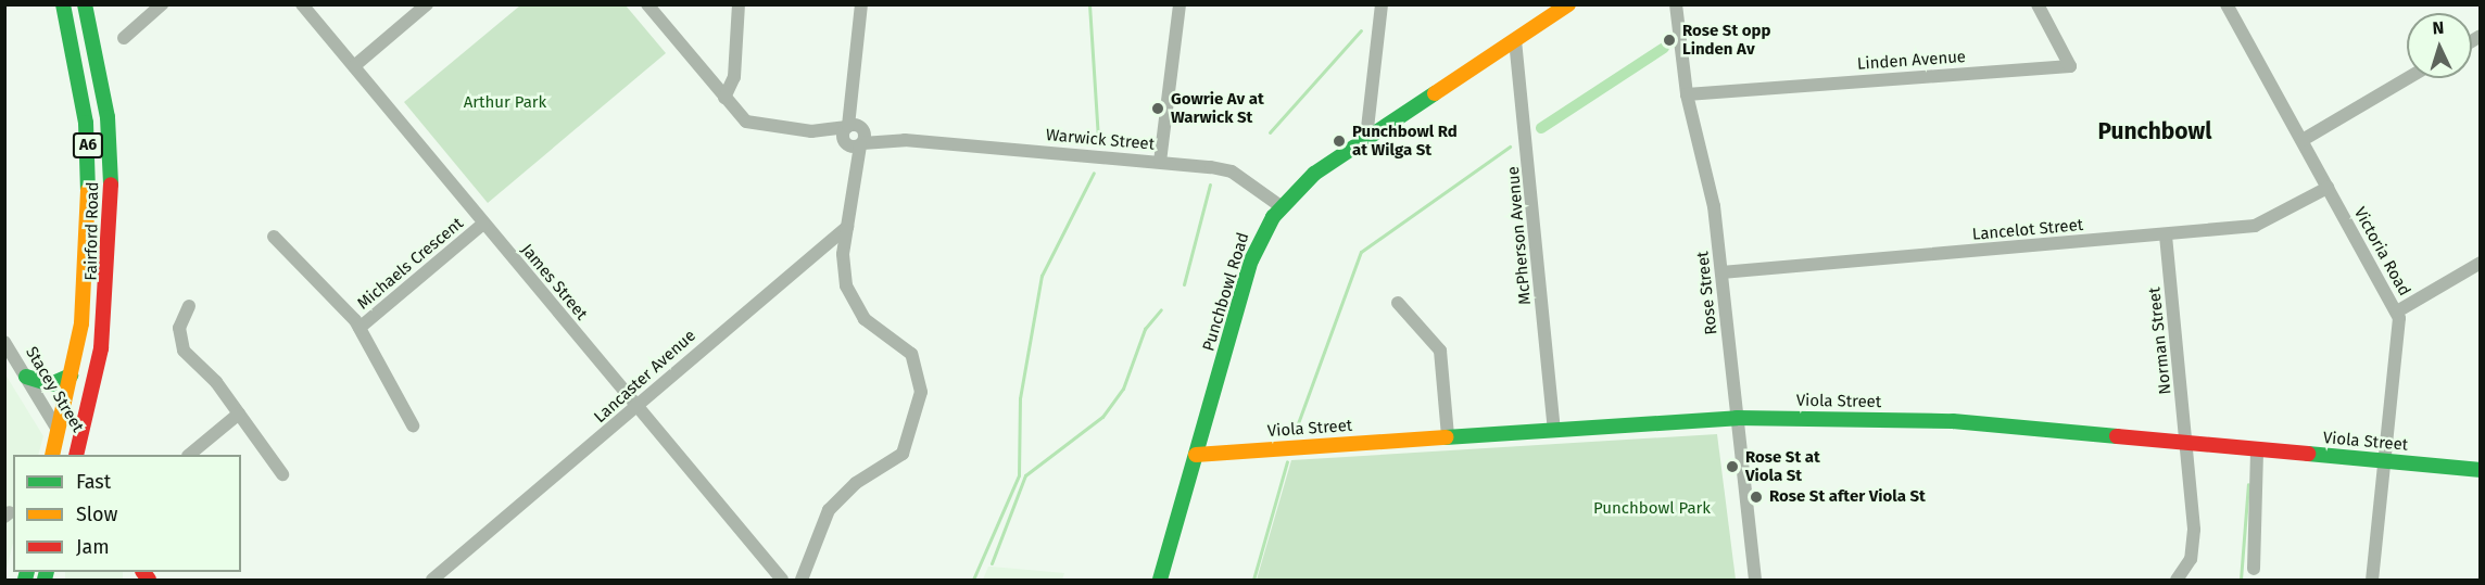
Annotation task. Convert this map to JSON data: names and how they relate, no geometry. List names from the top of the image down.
{
  "streets": {
    "main road": [
      "A6",
      "Fairford Road",
      "Punchbowl Road",
      "Stacey Street",
      "Viola Street"
    ],
    "street": [
      "Linden Avenue",
      "Warwick Street",
      "Lancelot Street",
      "McPherson Avenue",
      "Victoria Road",
      "Michaels Crescent",
      "James Street",
      "Rose Street",
      "Norman Street",
      "Lancaster Avenue"
    ]
  },
  "crossings": [
    ["Linden Avenue", "Rose Street"],
    ["Warwick Street", "Punchbowl Road"],
    ["Lancelot Street", "Victoria Road"],
    ["Lancelot Street", "Rose Street"],
    ["Lancelot Street", "Norman Street"],
    ["Fairford Road", "Stacey Street"],
    ["McPherson Avenue", "Punchbowl Road"],
    ["McPherson Avenue", "Viola Street"],
    ["Victoria Road", "Viola Street"],
    ["Michaels Crescent", "James Street"],
    ["James Street", "Lancaster Avenue"],
    ["Punchbowl Road", "Viola Street"],
    ["Rose Street", "Viola Street"],
    ["Norman Street", "Viola Street"]
  ],
  "districts": ["Punchbowl"],
  "parks": ["Arthur Park", "Punchbowl Park"],
  "places": [
    "Rose St opp Linden Av",
    "Gowrie Av at Warwick St",
    "Punchbowl Rd at Wilga St",
    "Rose St at Viola St",
    "Rose St after Viola St"
  ],
  "legend": ["Fast", "Slow", "Jam"],
  "north": "top"
}
